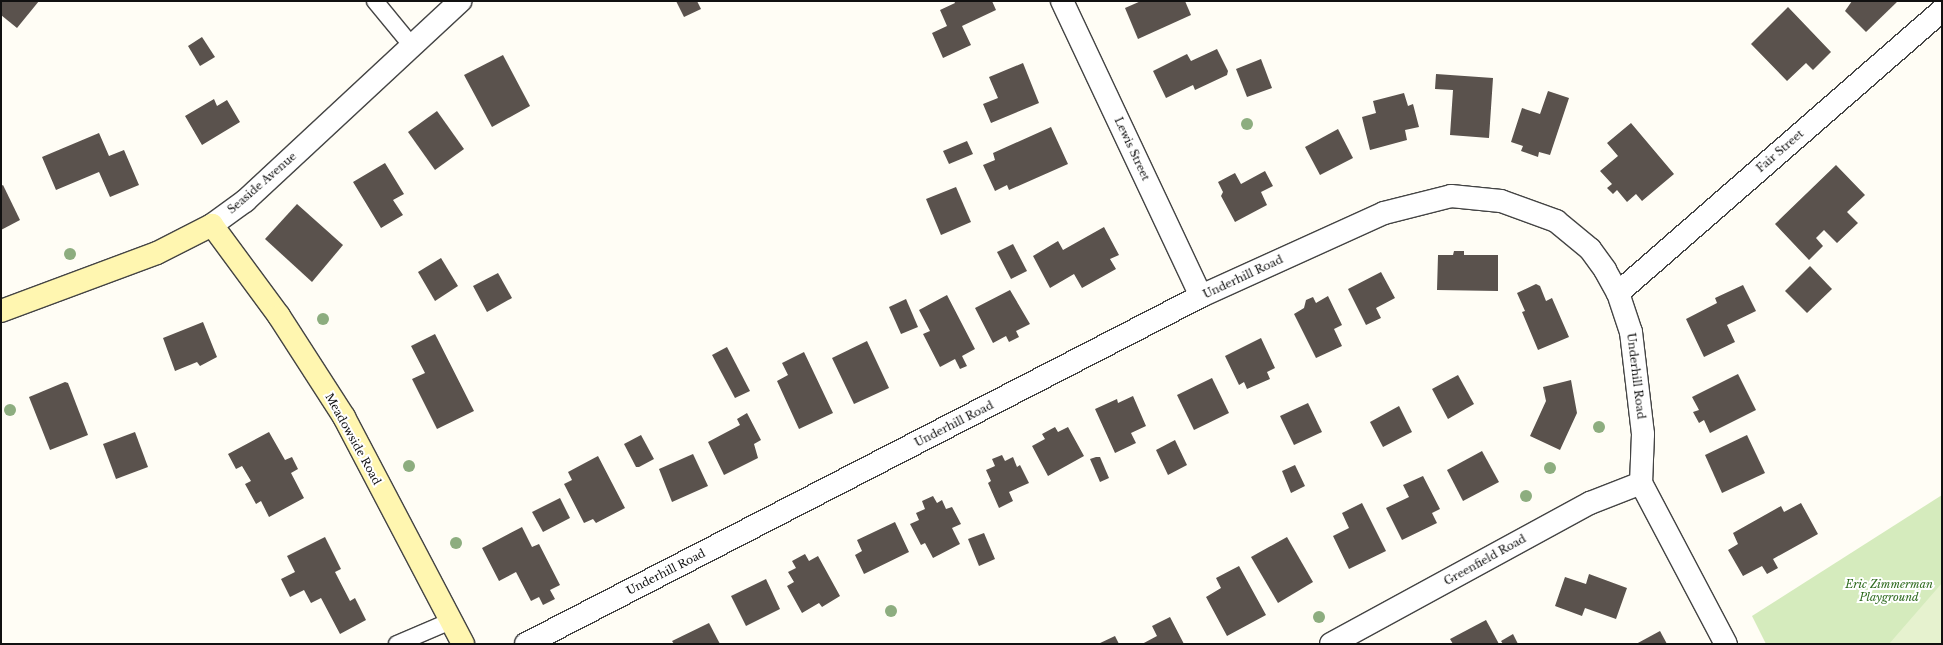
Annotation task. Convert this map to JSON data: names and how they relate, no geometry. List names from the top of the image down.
{
  "streets": {
    "main road": ["Seaside Avenue", "Meadowside Road"],
    "street": [
      "Lewis Street",
      "Fair Street",
      "Underhill Road",
      "Greenfield Road"
    ]
  },
  "crossings": [
    ["Lewis Street", "Underhill Road"],
    ["Fair Street", "Underhill Road"],
    ["Seaside Avenue", "Meadowside Road"],
    ["Underhill Road", "Greenfield Road"]
  ],
  "parks": ["Eric Zimmerman Playground"]
}
